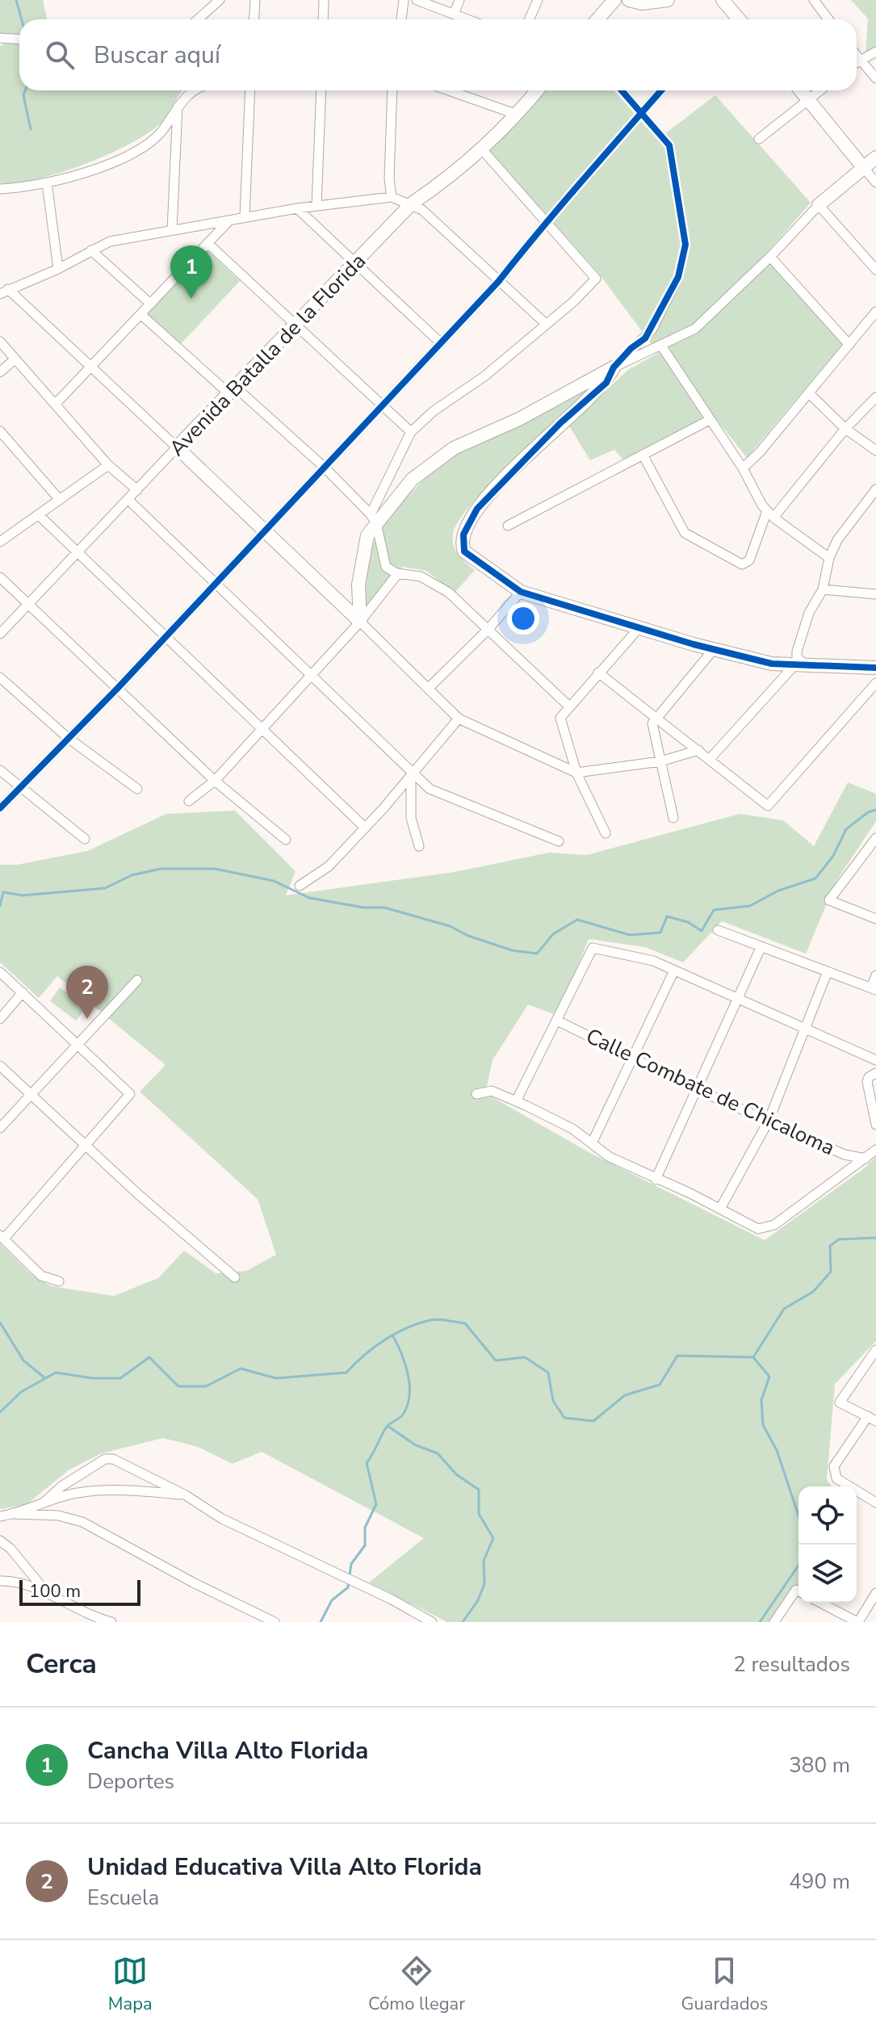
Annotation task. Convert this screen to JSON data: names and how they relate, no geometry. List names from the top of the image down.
{
  "streets": {
    "street": ["Avenida Batalla de la Florida", "Calle Combate de Chicaloma"]
  },
  "scale_bar": "100 m",
  "page": {
    "search": "Buscar aquí",
    "pins": ["1", "2"],
    "scale": "100 m",
    "heading": ["Cerca", "2 resultados"],
    "list": [
      {
        "mark": "1",
        "name": "Cancha Villa Alto Florida",
        "note": "Deportes",
        "value": "380 m"
      },
      {
        "mark": "2",
        "name": "Unidad Educativa Villa Alto Florida",
        "note": "Escuela",
        "value": "490 m"
      }
    ],
    "nav": ["Mapa", "Cómo llegar", "Guardados"]
  }
}
